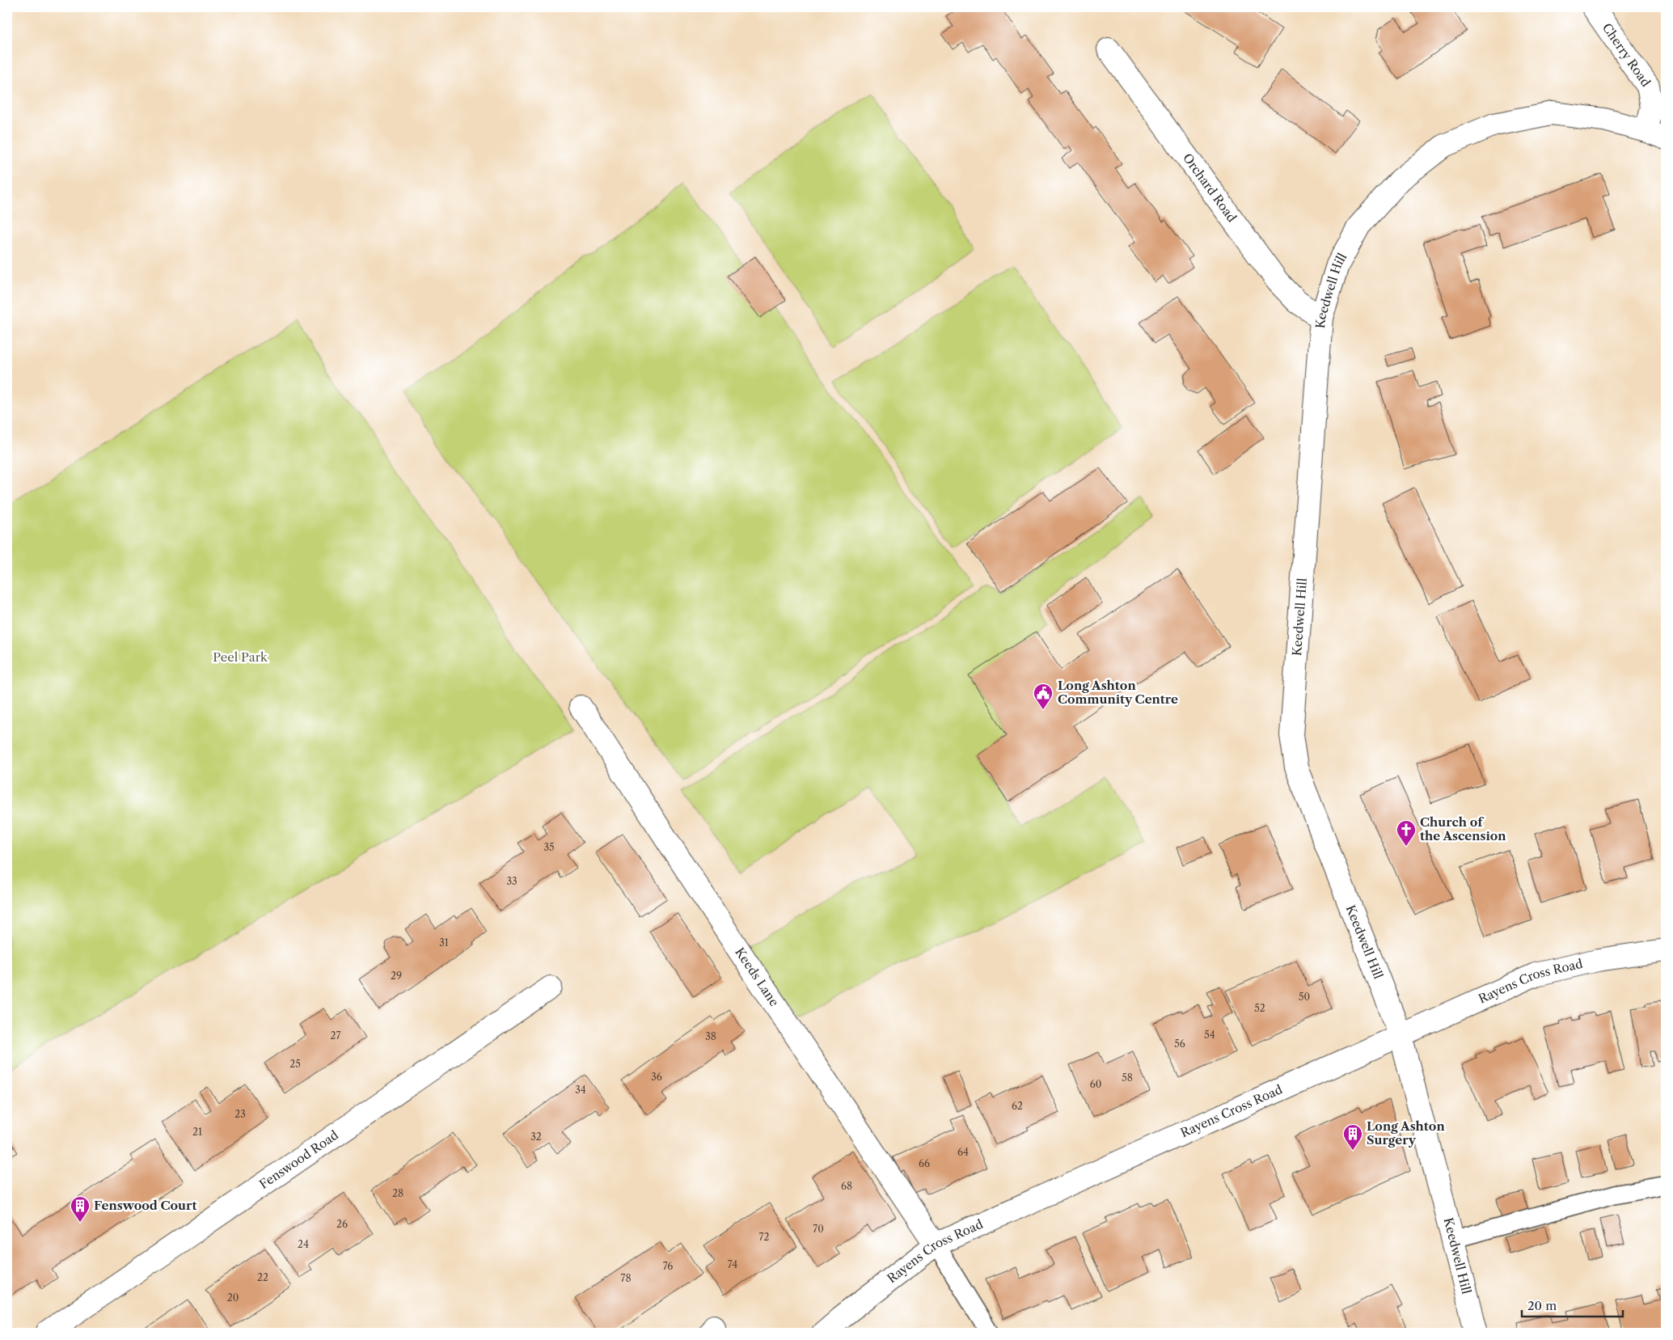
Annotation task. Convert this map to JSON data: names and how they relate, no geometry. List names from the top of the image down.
{
  "streets": {
    "street": [
      "Cherry Road",
      "Orchard Road",
      "Keedwell Hill",
      "Keeds Lane",
      "Rayens Cross Road",
      "Fenswood Road"
    ]
  },
  "crossings": [
    ["Cherry Road", "Keedwell Hill"],
    ["Orchard Road", "Keedwell Hill"],
    ["Keedwell Hill", "Rayens Cross Road"],
    ["Keeds Lane", "Rayens Cross Road"]
  ],
  "parks": ["Peel Park"],
  "places": {
    "public building": ["Long Ashton Community Centre"],
    "church": ["Church of the Ascension"],
    "building": ["Long Ashton Surgery", "Fenswood Court"]
  },
  "house_numbers": [
    "35",
    "33",
    "31",
    "29",
    "50",
    "52",
    "54",
    "27",
    "38",
    "56",
    "25",
    "36",
    "58",
    "60",
    "34",
    "62",
    "23",
    "21",
    "32",
    "64",
    "66",
    "68",
    "28",
    "26",
    "70",
    "72",
    "24",
    "74",
    "76",
    "22",
    "78",
    "20"
  ],
  "scale_bar": "20 m"
}
